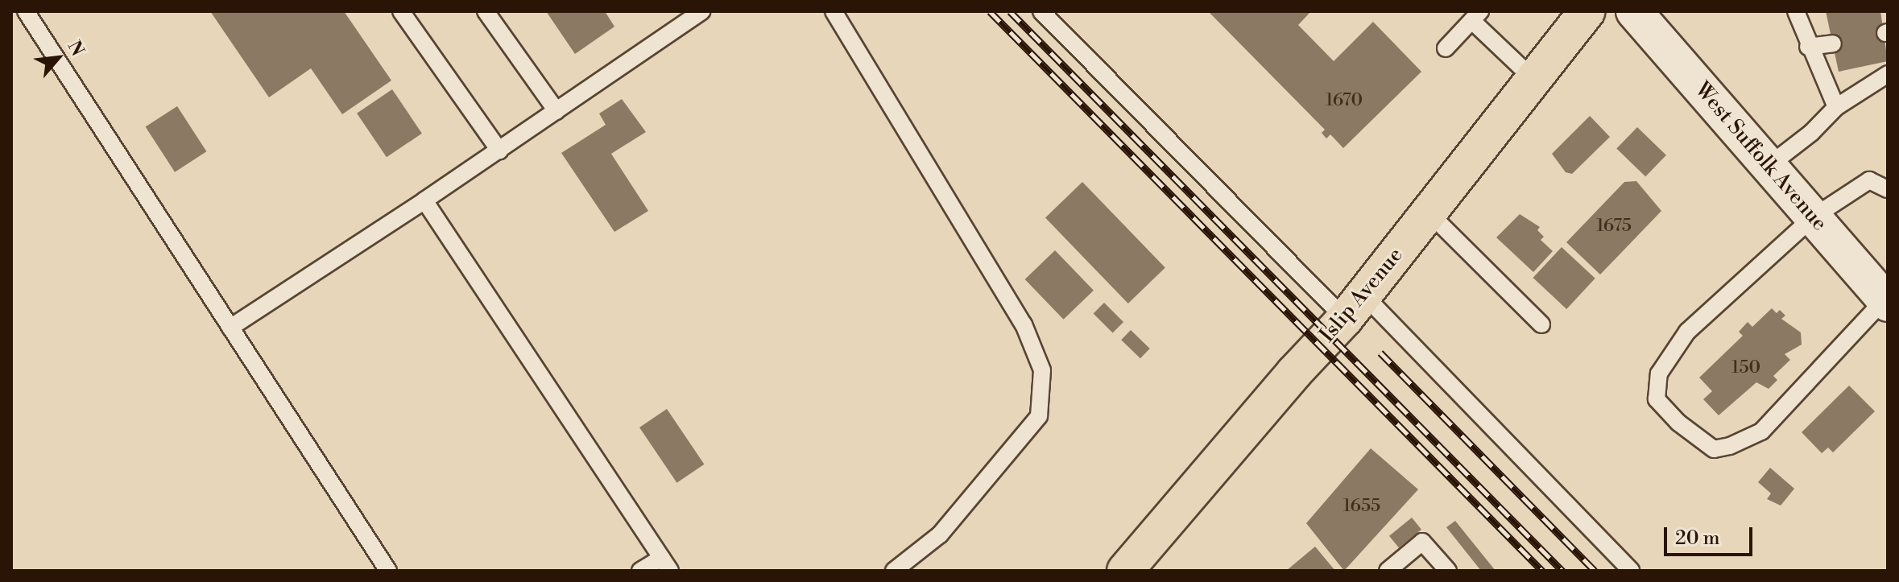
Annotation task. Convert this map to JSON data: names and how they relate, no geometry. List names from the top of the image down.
{
  "streets": {
    "main road": ["West Suffolk Avenue", "Islip Avenue"]
  },
  "house_numbers": [
    "1670",
    "1675",
    "150",
    "1655"
  ],
  "scale_bar": "20 m",
  "north": "top right"
}
